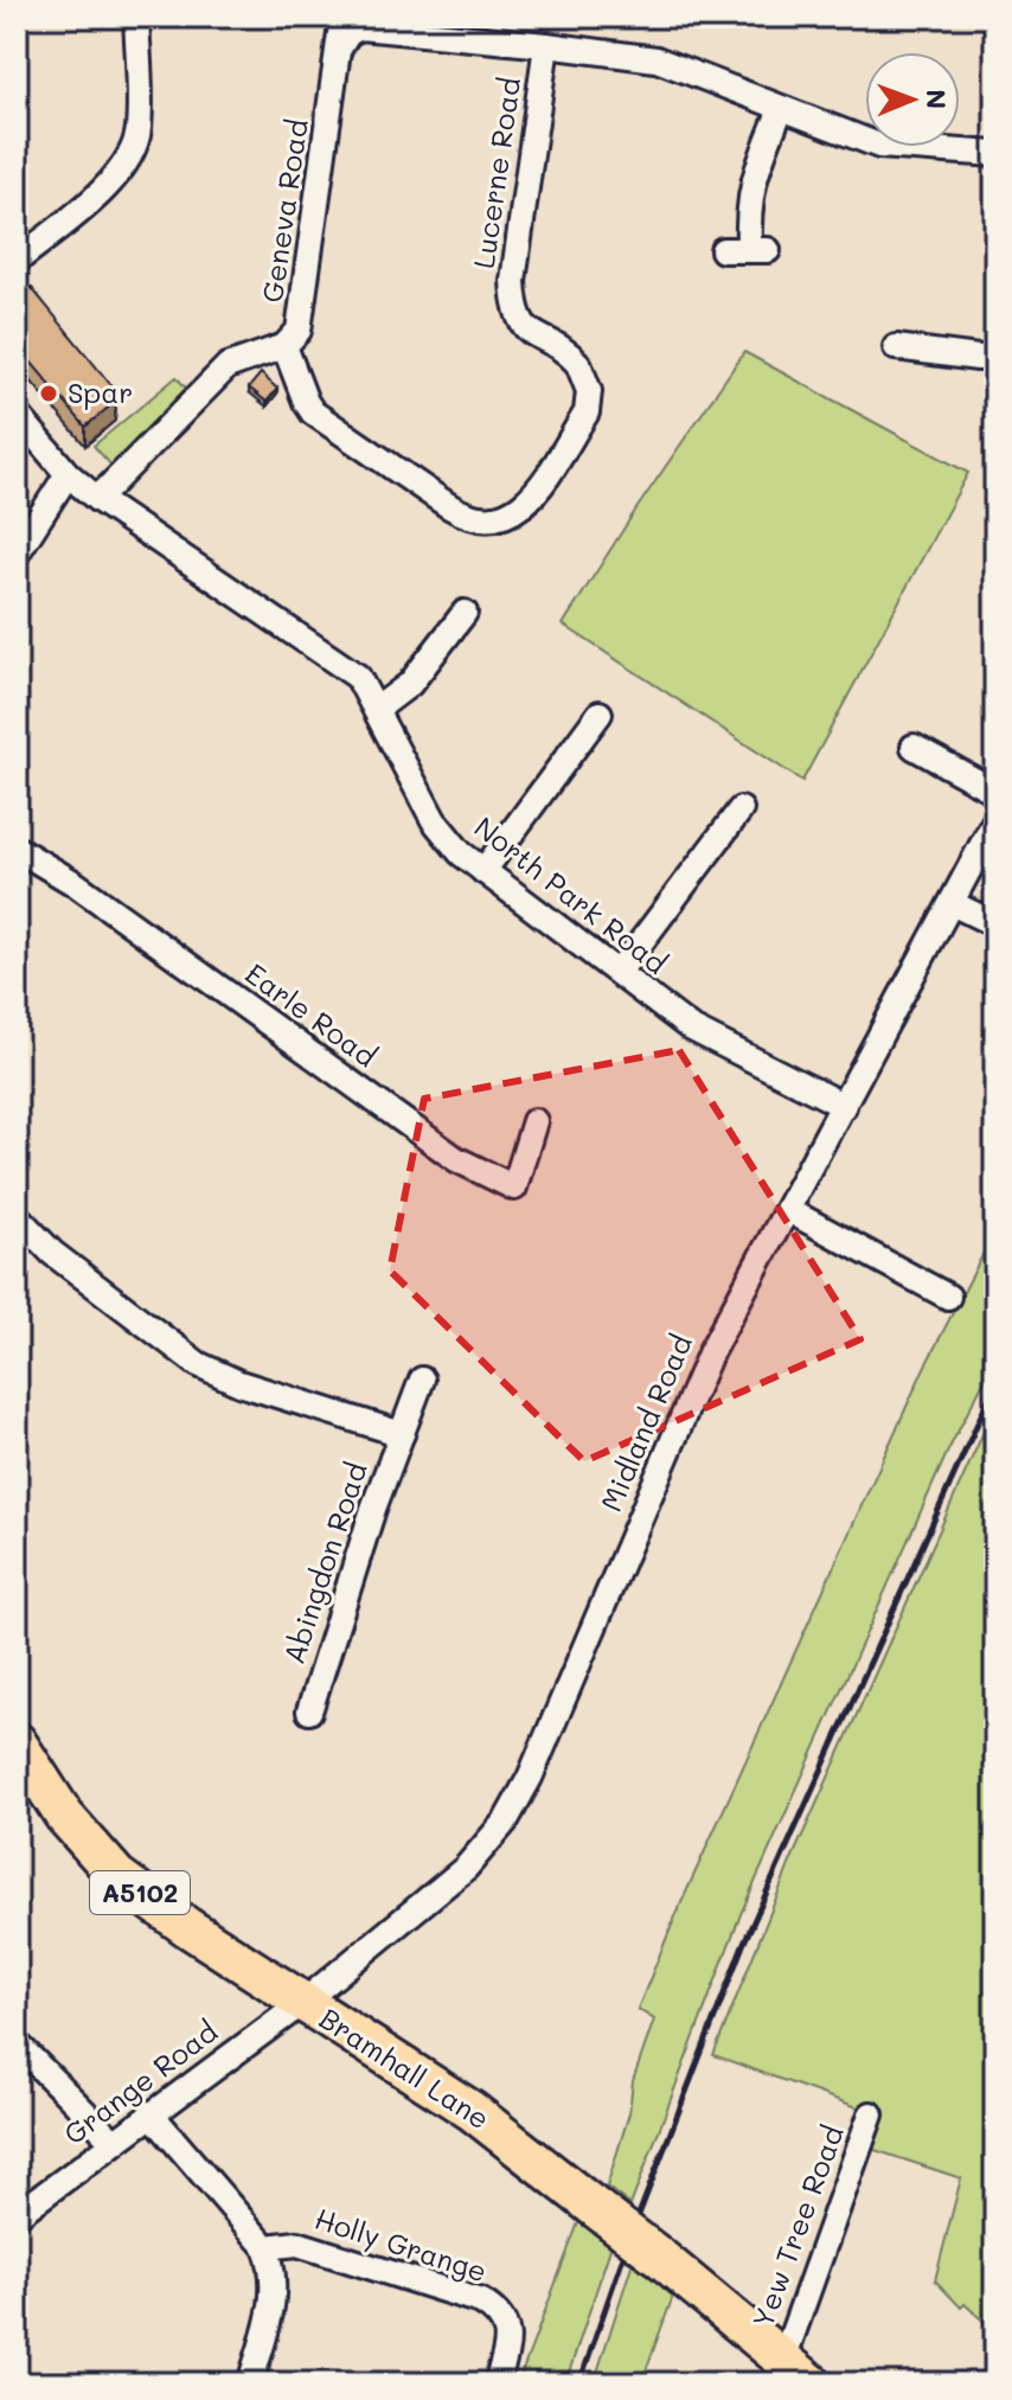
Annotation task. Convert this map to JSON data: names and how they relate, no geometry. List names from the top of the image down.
{
  "streets": {
    "main road": ["A5102", "Bramhall Lane"],
    "street": [
      "Lucerne Road",
      "Geneva Road",
      "North Park Road",
      "Earle Road",
      "Midland Road",
      "Abingdon Road",
      "Grange Road",
      "Yew Tree Road",
      "Holly Grange"
    ]
  },
  "crossings": [
    ["Lucerne Road", "Geneva Road"],
    ["Geneva Road", "North Park Road"],
    ["North Park Road", "Midland Road"],
    ["Midland Road", "Bramhall Lane"],
    ["Midland Road", "Grange Road"],
    ["Bramhall Lane", "Grange Road"],
    ["Bramhall Lane", "Yew Tree Road"]
  ],
  "places": ["Spar"],
  "north": "right"
}
